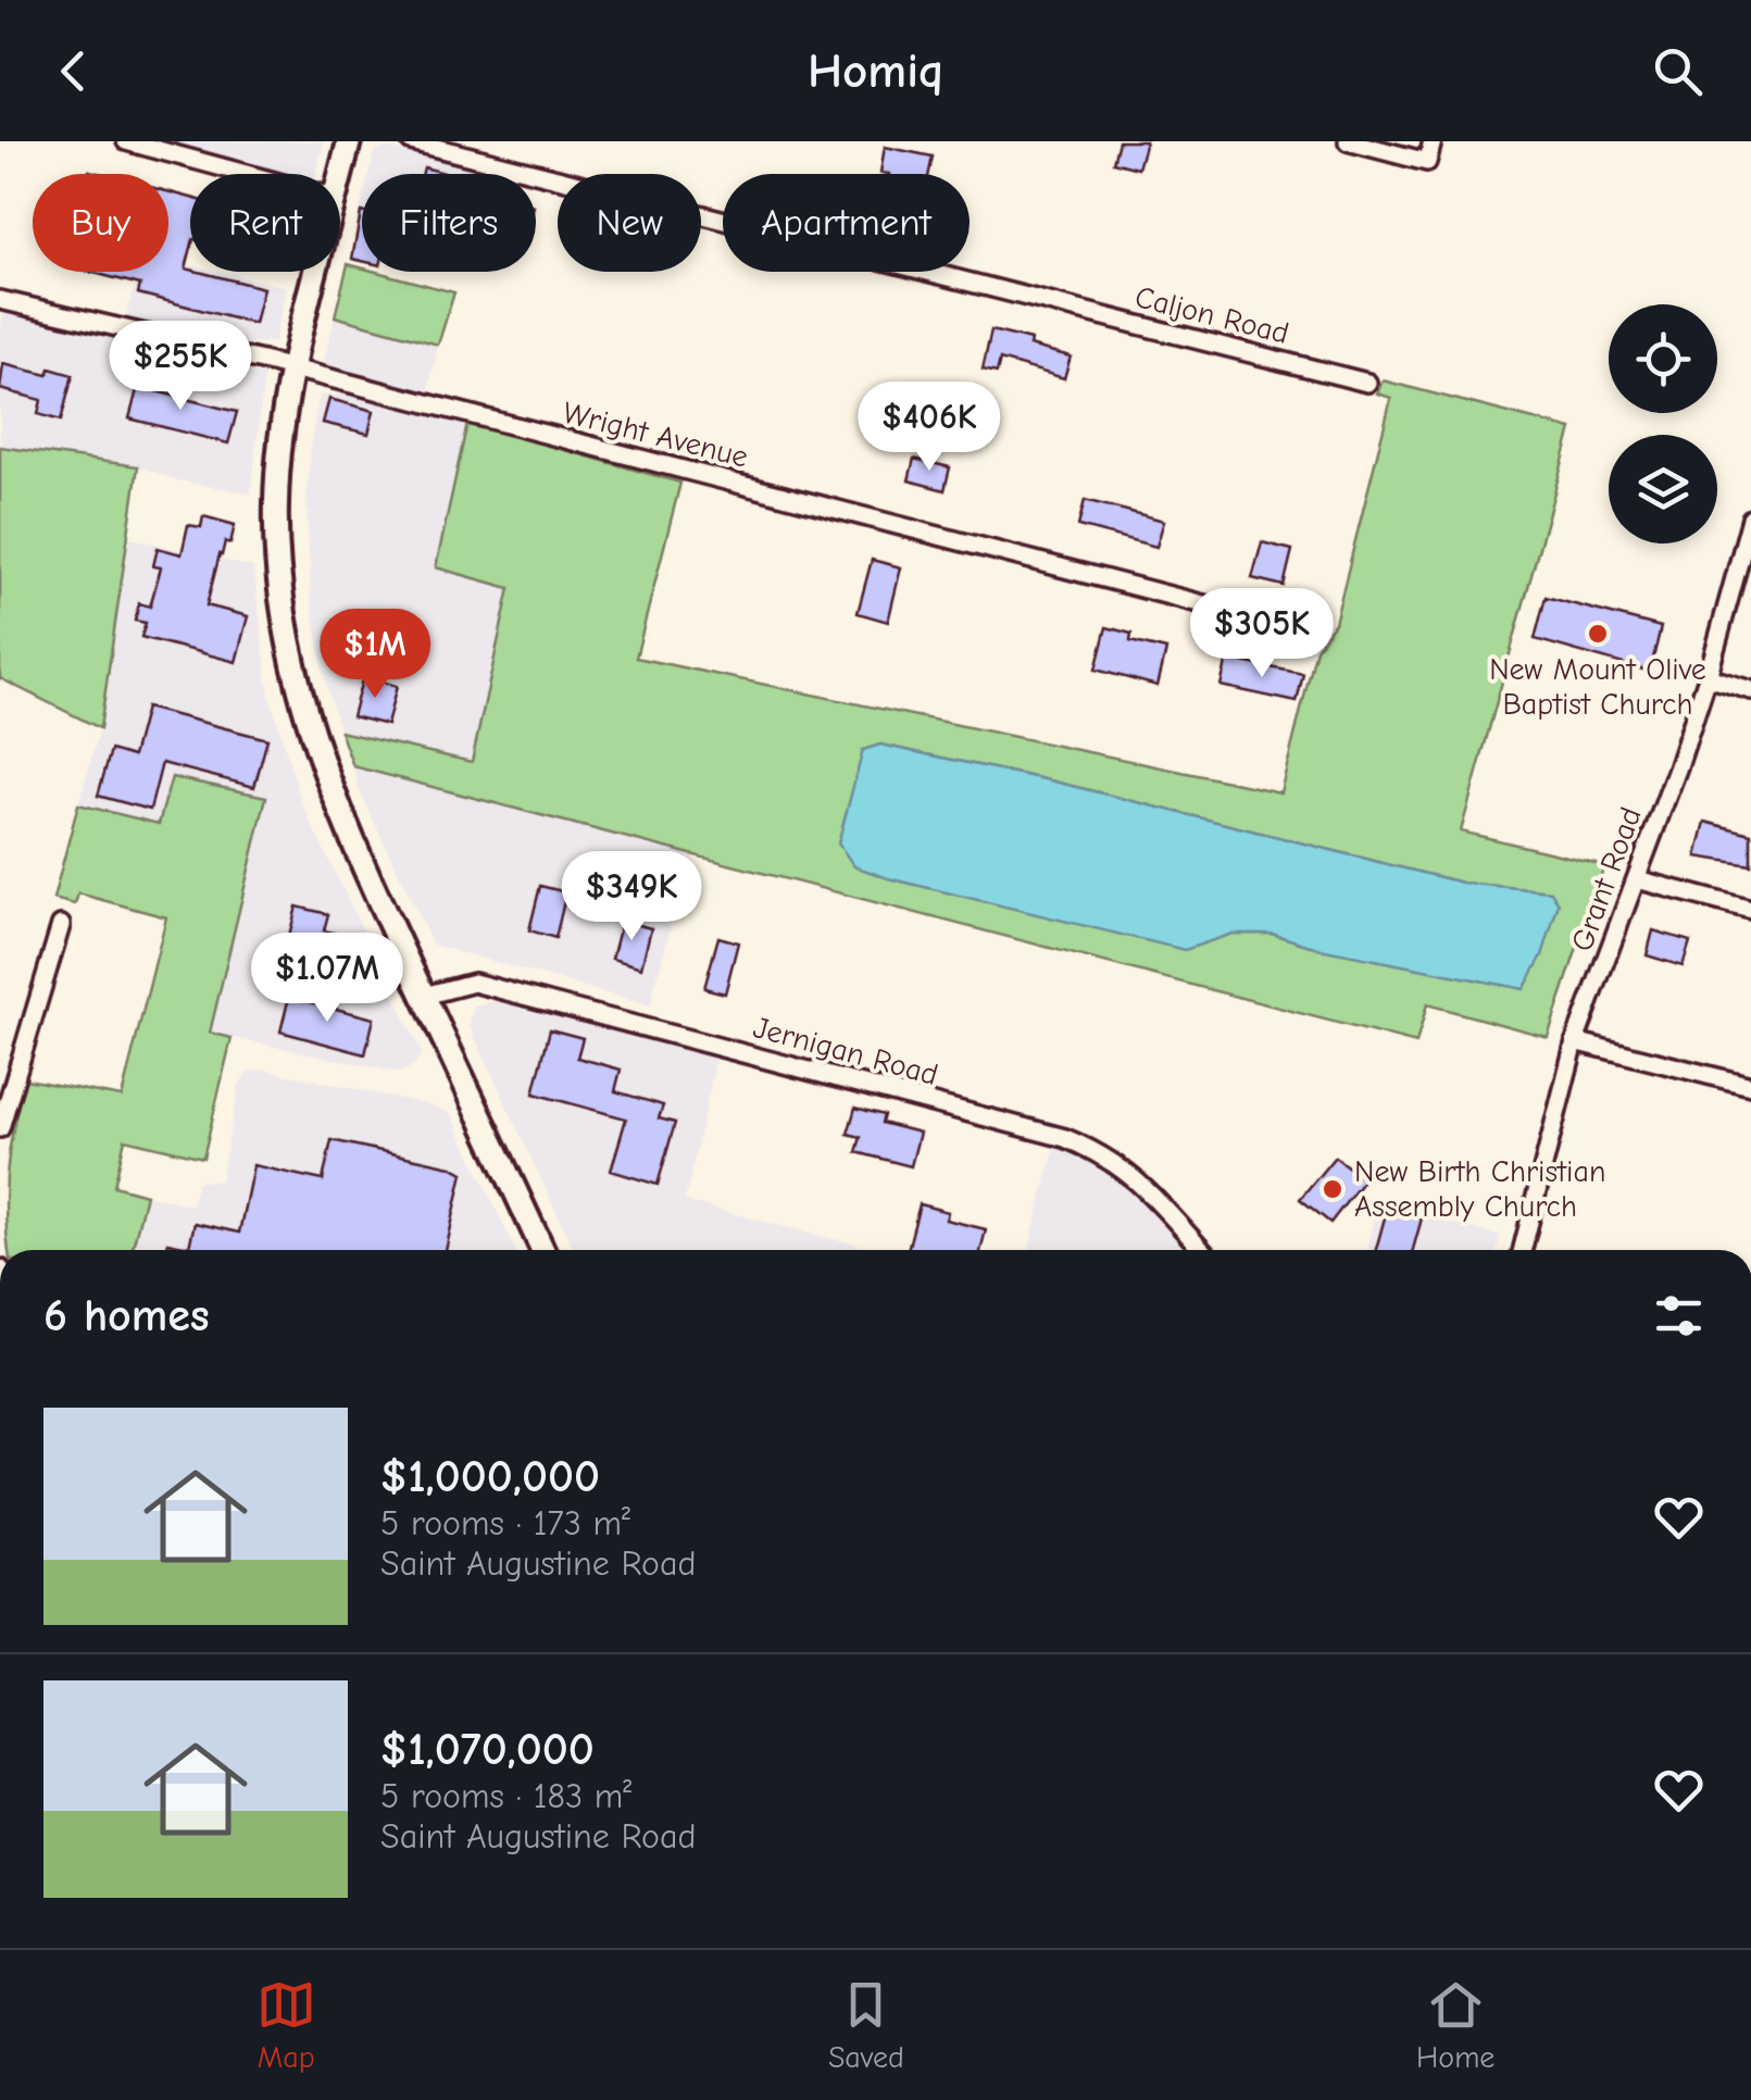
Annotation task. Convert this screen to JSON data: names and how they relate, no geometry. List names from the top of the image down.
{
  "streets": {
    "street": [
      "Caljon Road",
      "Wright Avenue",
      "Grant Road",
      "Jernigan Road"
    ]
  },
  "places": ["New Mount Olive Baptist Church", "New Birth Christian Assembly Church"],
  "page": {
    "header": "Homiq",
    "chip": [
      "Buy",
      "Rent",
      "Filters",
      "New",
      "Apartment"
    ],
    "price": [
      "$255K",
      "$406K",
      "$305K",
      "$1M",
      "$349K",
      "$1.07M"
    ],
    "heading": "6 homes",
    "list": [
      {
        "name": "$1,000,000",
        "note": "5 rooms · 173 m² · Saint Augustine Road"
      },
      {
        "name": "$1,070,000",
        "note": "5 rooms · 183 m² · Saint Augustine Road"
      }
    ],
    "tabs": ["Map", "Saved", "Home"]
  }
}
